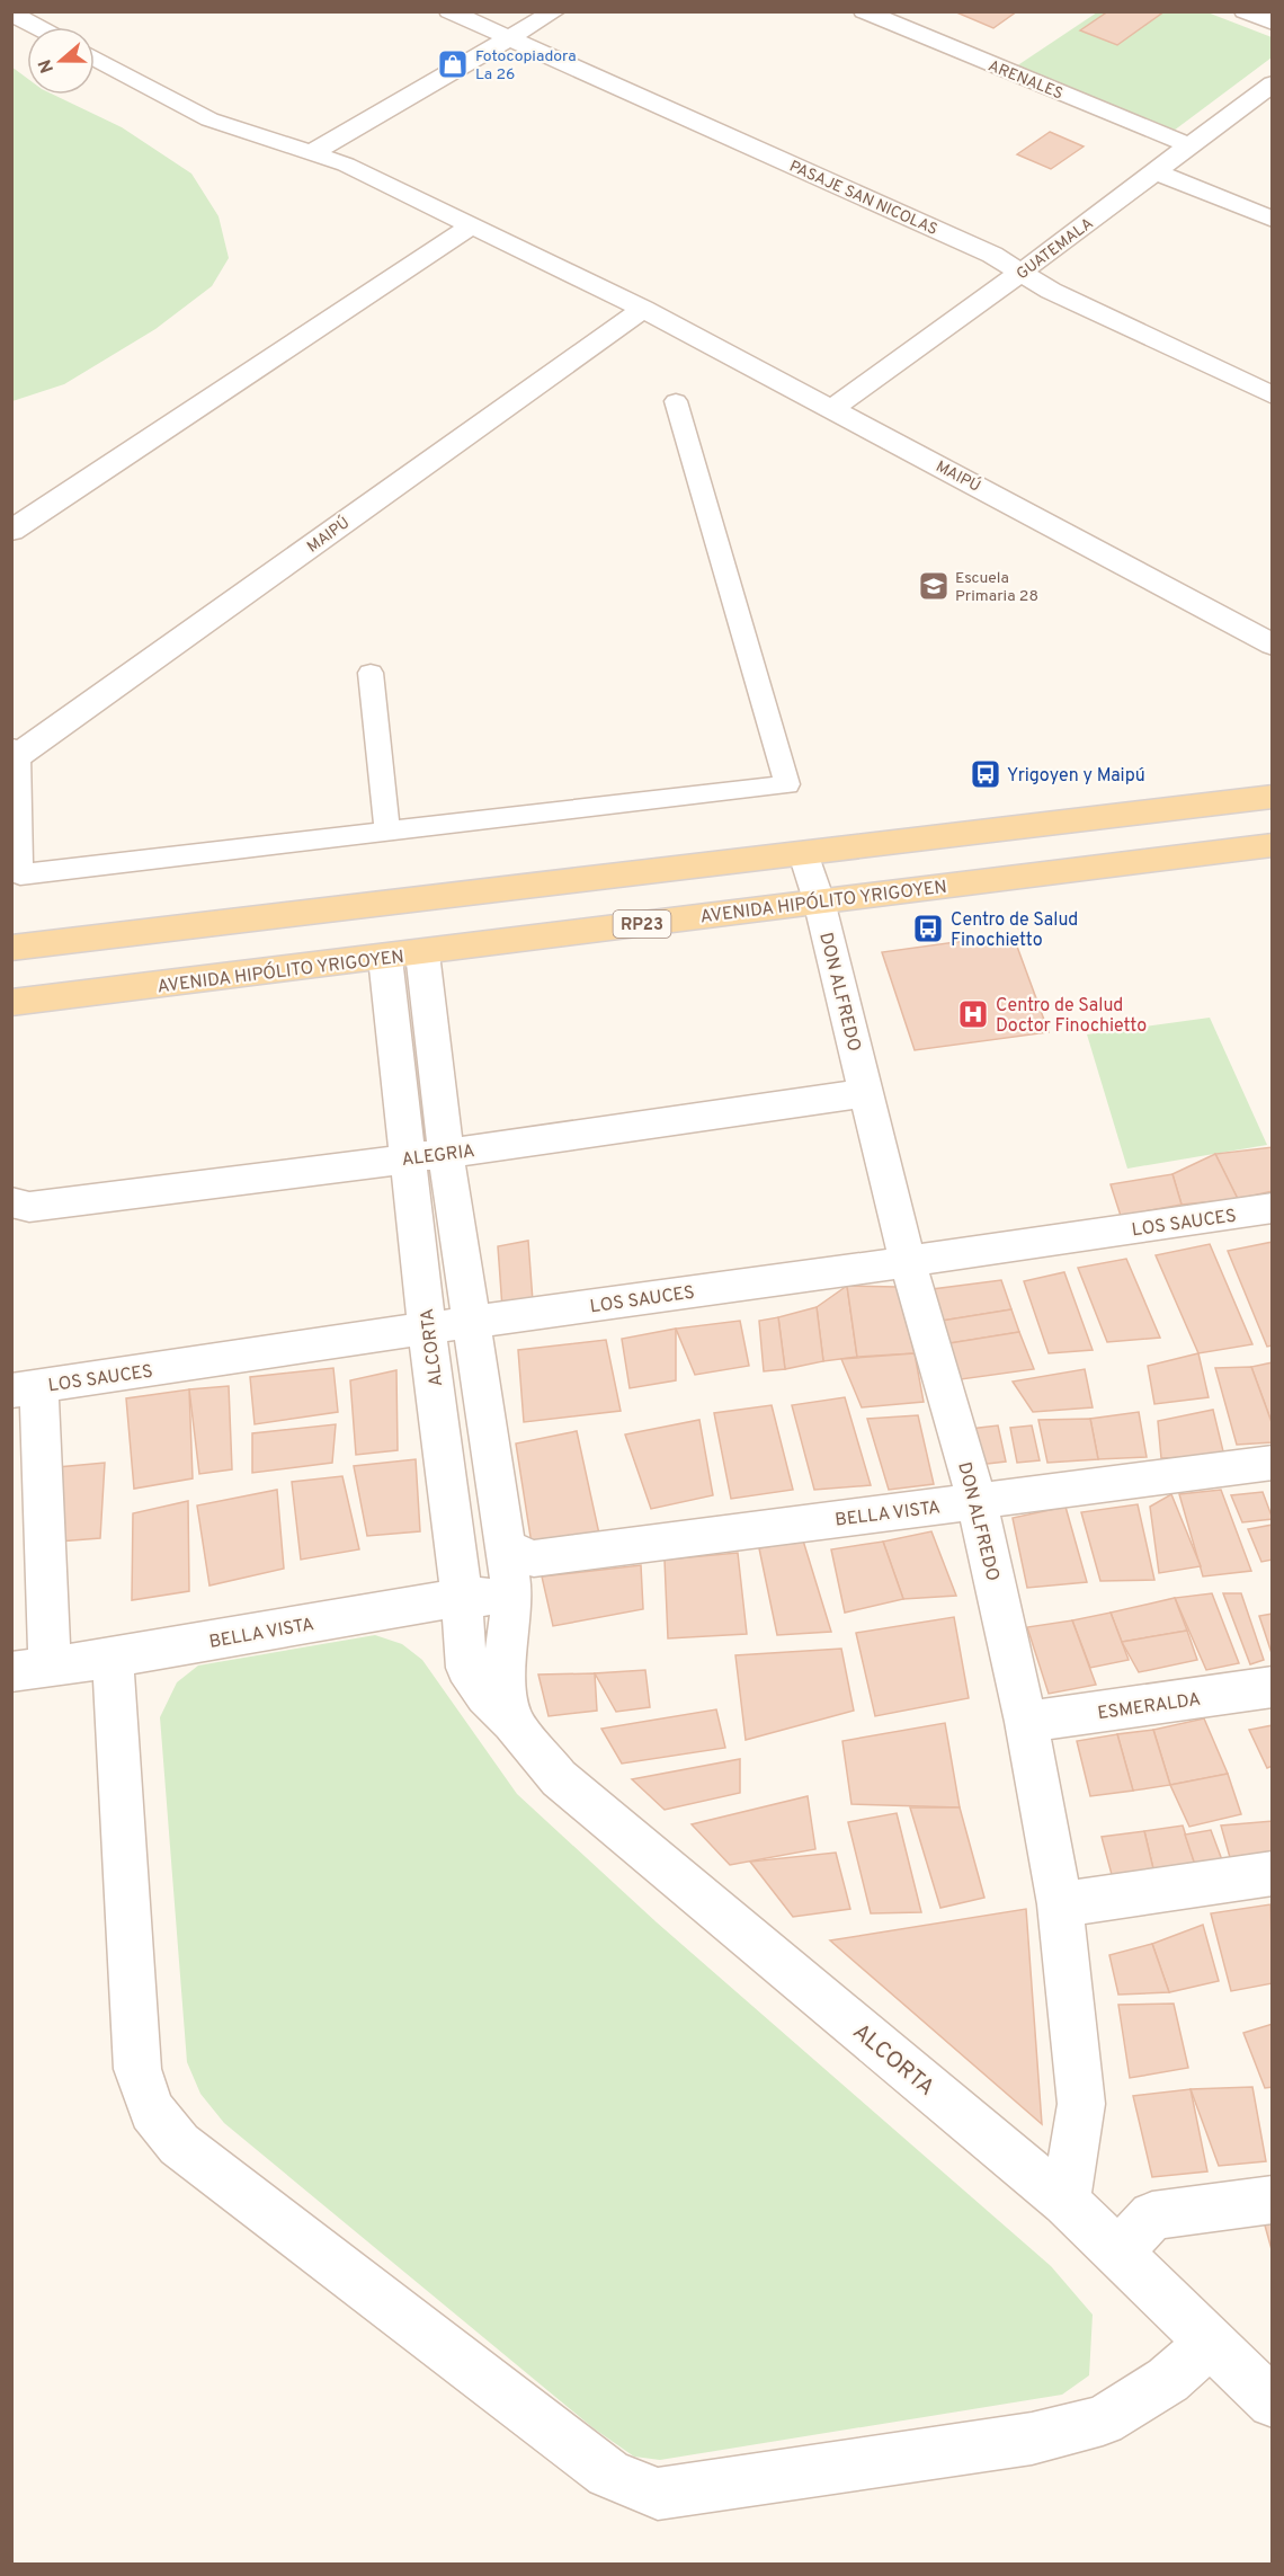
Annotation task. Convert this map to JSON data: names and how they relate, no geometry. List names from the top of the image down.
{
  "streets": {
    "main road": ["AVENIDA HIPÓLITO YRIGOYEN", "RP23"],
    "street": [
      "ARENALES",
      "PASAJE SAN NICOLAS",
      "GUATEMALA",
      "MAIPÚ",
      "DON ALFREDO",
      "ALEGRIA",
      "LOS SAUCES",
      "ALCORTA",
      "BELLA VISTA",
      "ESMERALDA"
    ]
  },
  "crossings": [
    ["ARENALES", "GUATEMALA"],
    ["PASAJE SAN NICOLAS", "GUATEMALA"],
    ["GUATEMALA", "MAIPÚ"],
    ["AVENIDA HIPÓLITO YRIGOYEN", "DON ALFREDO"],
    ["AVENIDA HIPÓLITO YRIGOYEN", "ALCORTA"],
    ["DON ALFREDO", "ALEGRIA"],
    ["DON ALFREDO", "LOS SAUCES"],
    ["DON ALFREDO", "ALCORTA"],
    ["DON ALFREDO", "BELLA VISTA"],
    ["DON ALFREDO", "ESMERALDA"],
    ["ALEGRIA", "ALCORTA"],
    ["LOS SAUCES", "ALCORTA"],
    ["ALCORTA", "BELLA VISTA"]
  ],
  "places": {
    "shop": ["Fotocopiadora La 26"],
    "school or university": ["Escuela Primaria 28"],
    "bus stop": ["Yrigoyen y Maipú", "Centro de Salud Finochietto"],
    "hospital": ["Centro de Salud Doctor Finochietto"]
  },
  "north": "left"
}
